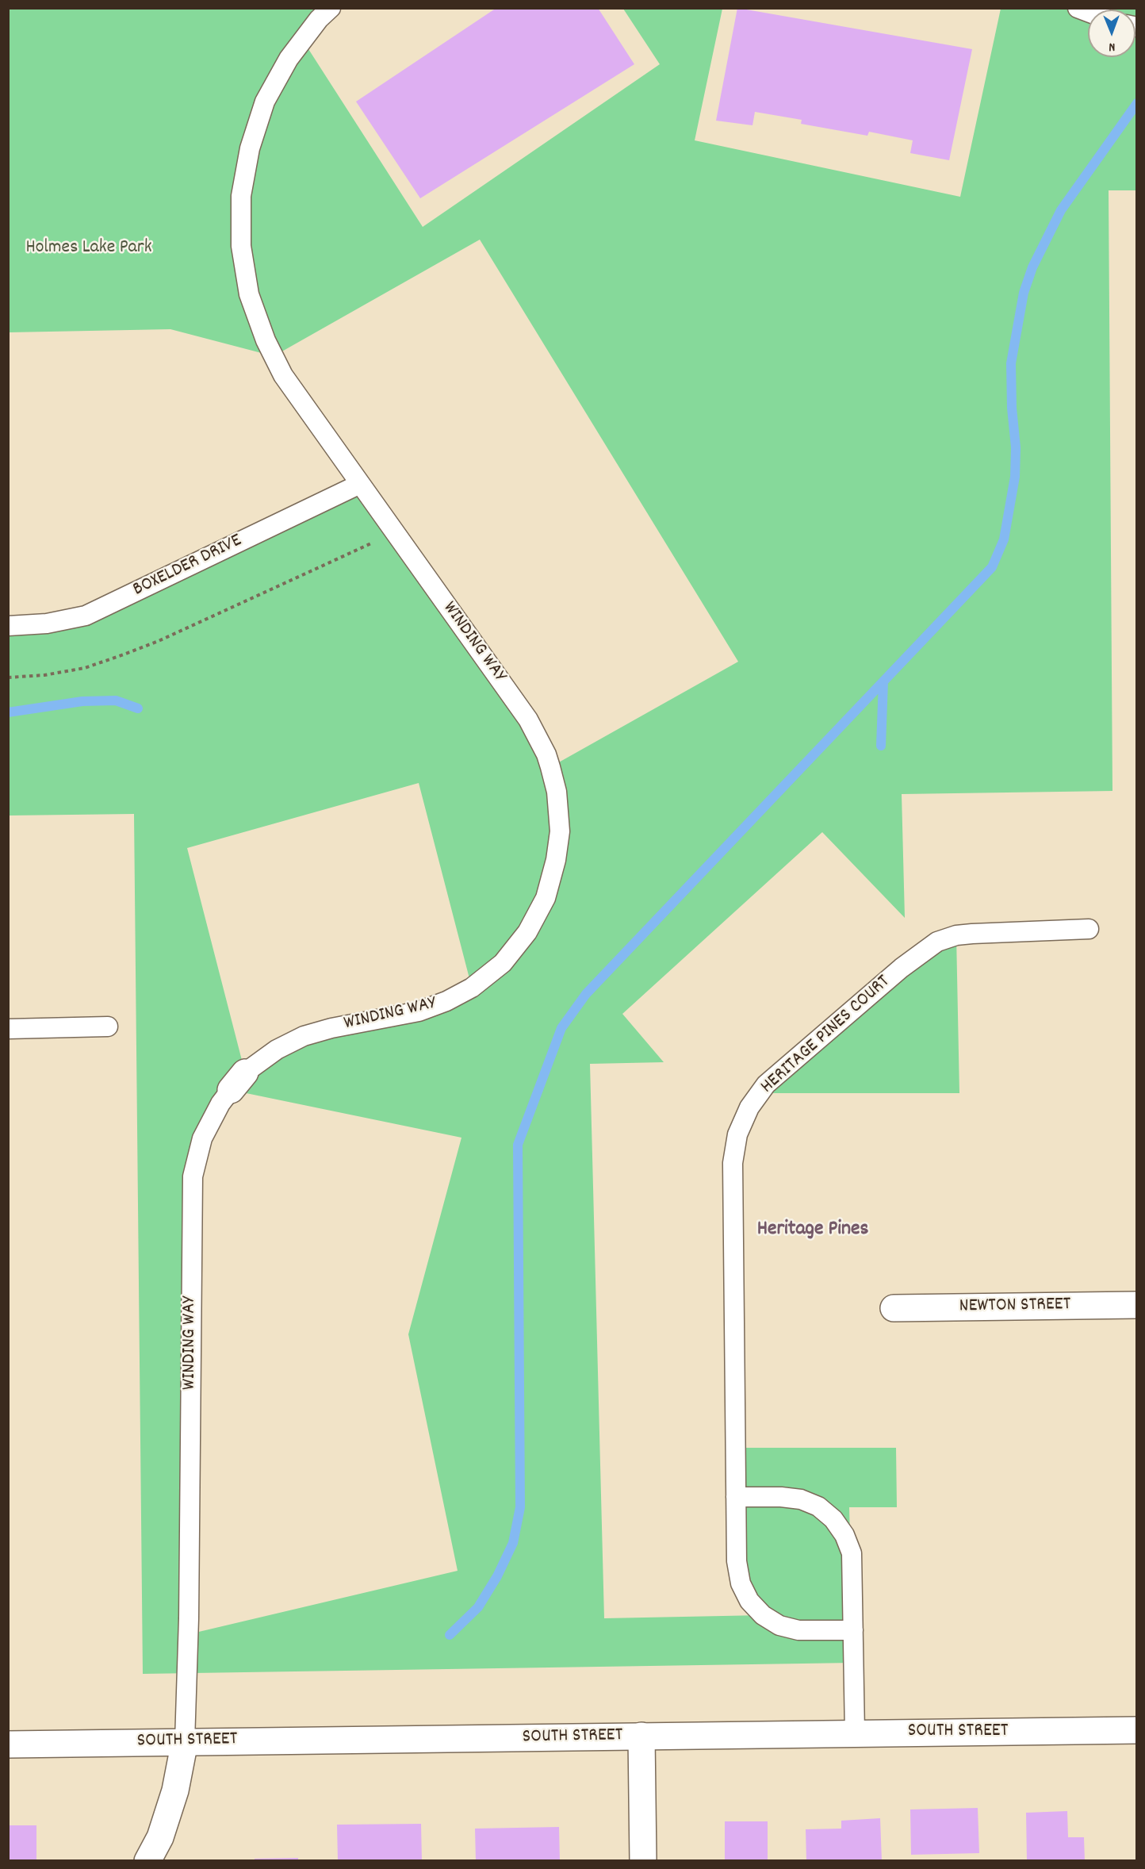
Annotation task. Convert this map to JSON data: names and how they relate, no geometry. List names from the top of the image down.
{
  "streets": {
    "main road": ["NEWTON STREET", "SOUTH STREET"],
    "lane": ["BOXELDER DRIVE", "WINDING WAY", "HERITAGE PINES COURT"]
  },
  "crossings": [
    ["BOXELDER DRIVE", "WINDING WAY"],
    ["WINDING WAY", "SOUTH STREET"]
  ],
  "districts": ["Heritage Pines"],
  "parks": ["Holmes Lake Park"],
  "north": "bottom"
}
